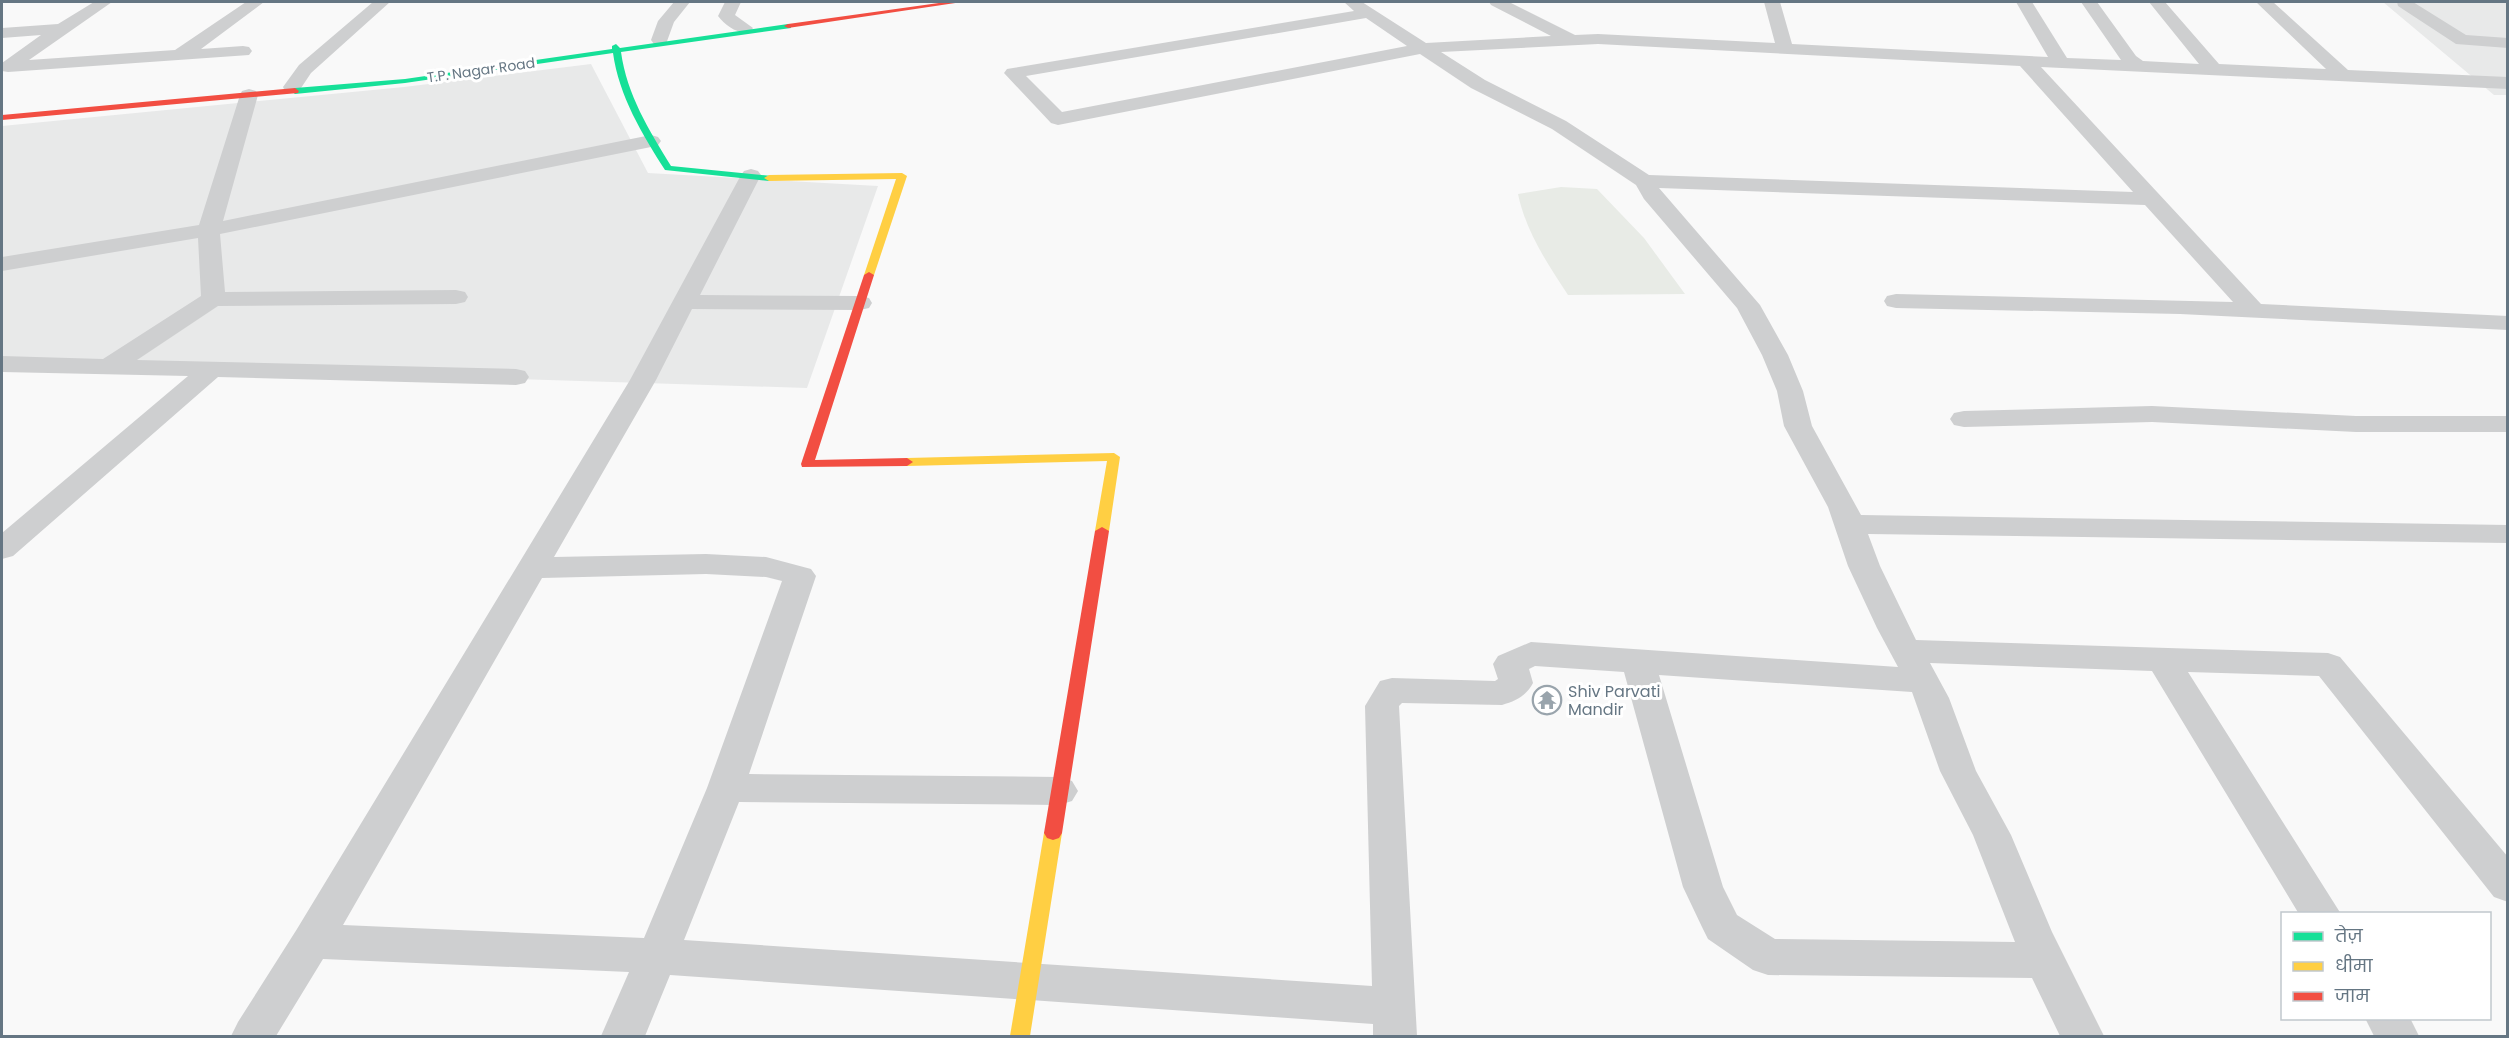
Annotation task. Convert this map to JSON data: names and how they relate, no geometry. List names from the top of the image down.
{
  "streets": {
    "main road": ["T.P. Nagar Road"]
  },
  "places": {
    "temple": ["Shiv Parvati Mandir"]
  },
  "legend": ["तेज़", "धीमा", "जाम"]
}
